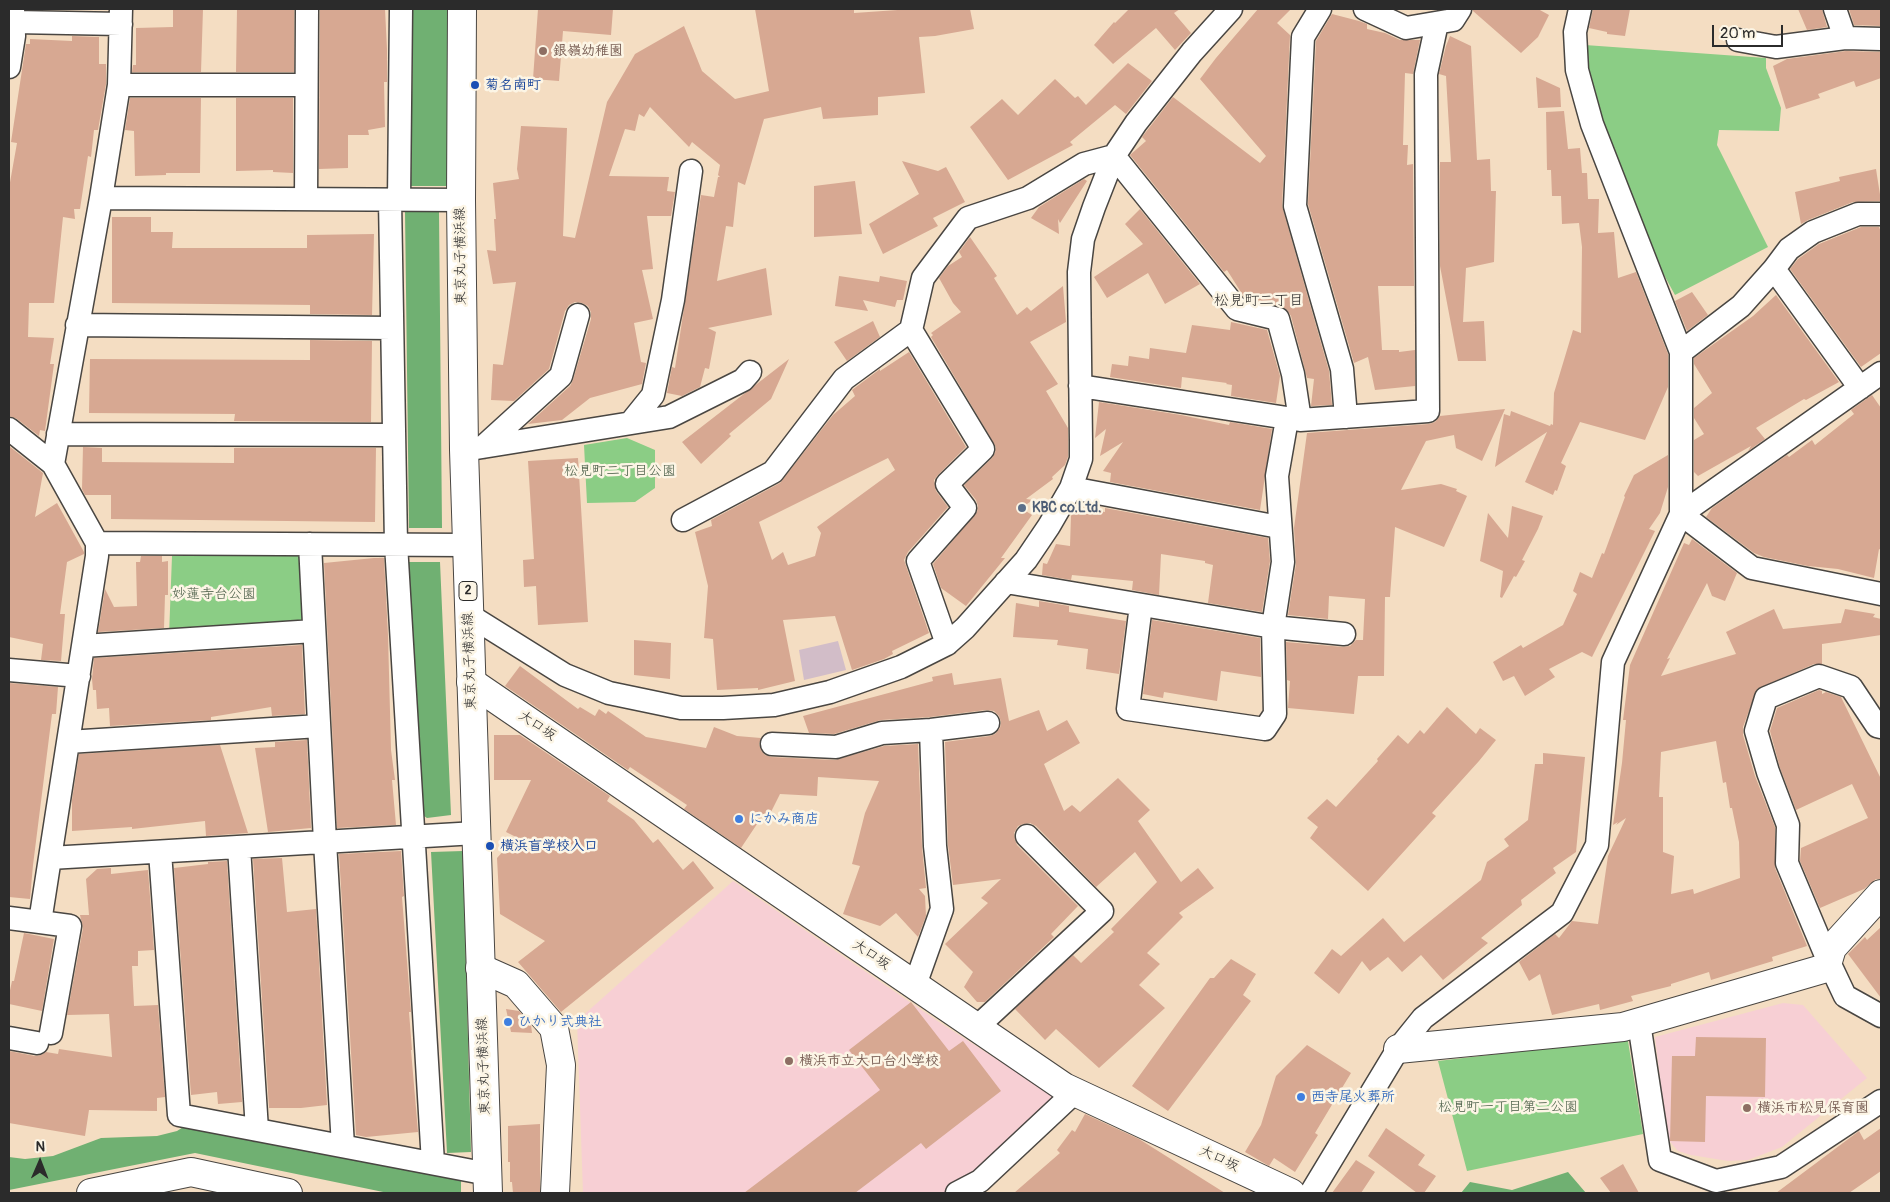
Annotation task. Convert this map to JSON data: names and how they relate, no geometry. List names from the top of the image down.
{
  "streets": {
    "street": ["東京丸子横浜線", "2", "大口坂"]
  },
  "crossings": [
    ["東京丸子横浜線", "大口坂"]
  ],
  "districts": ["松見町二丁目"],
  "parks": ["松見町二丁目公園", "妙蓮寺台公園", "松見町一丁目第二公園"],
  "places": [
    "銀嶺幼稚園",
    "菊名南町",
    "KBC co.Ltd.",
    "にかみ商店",
    "横浜盲学校入口",
    "ひかり式典社",
    "横浜市立大口台小学校",
    "西寺尾火葬所",
    "横浜市松見保育園"
  ],
  "scale_bar": "20 m",
  "north": "top"
}
